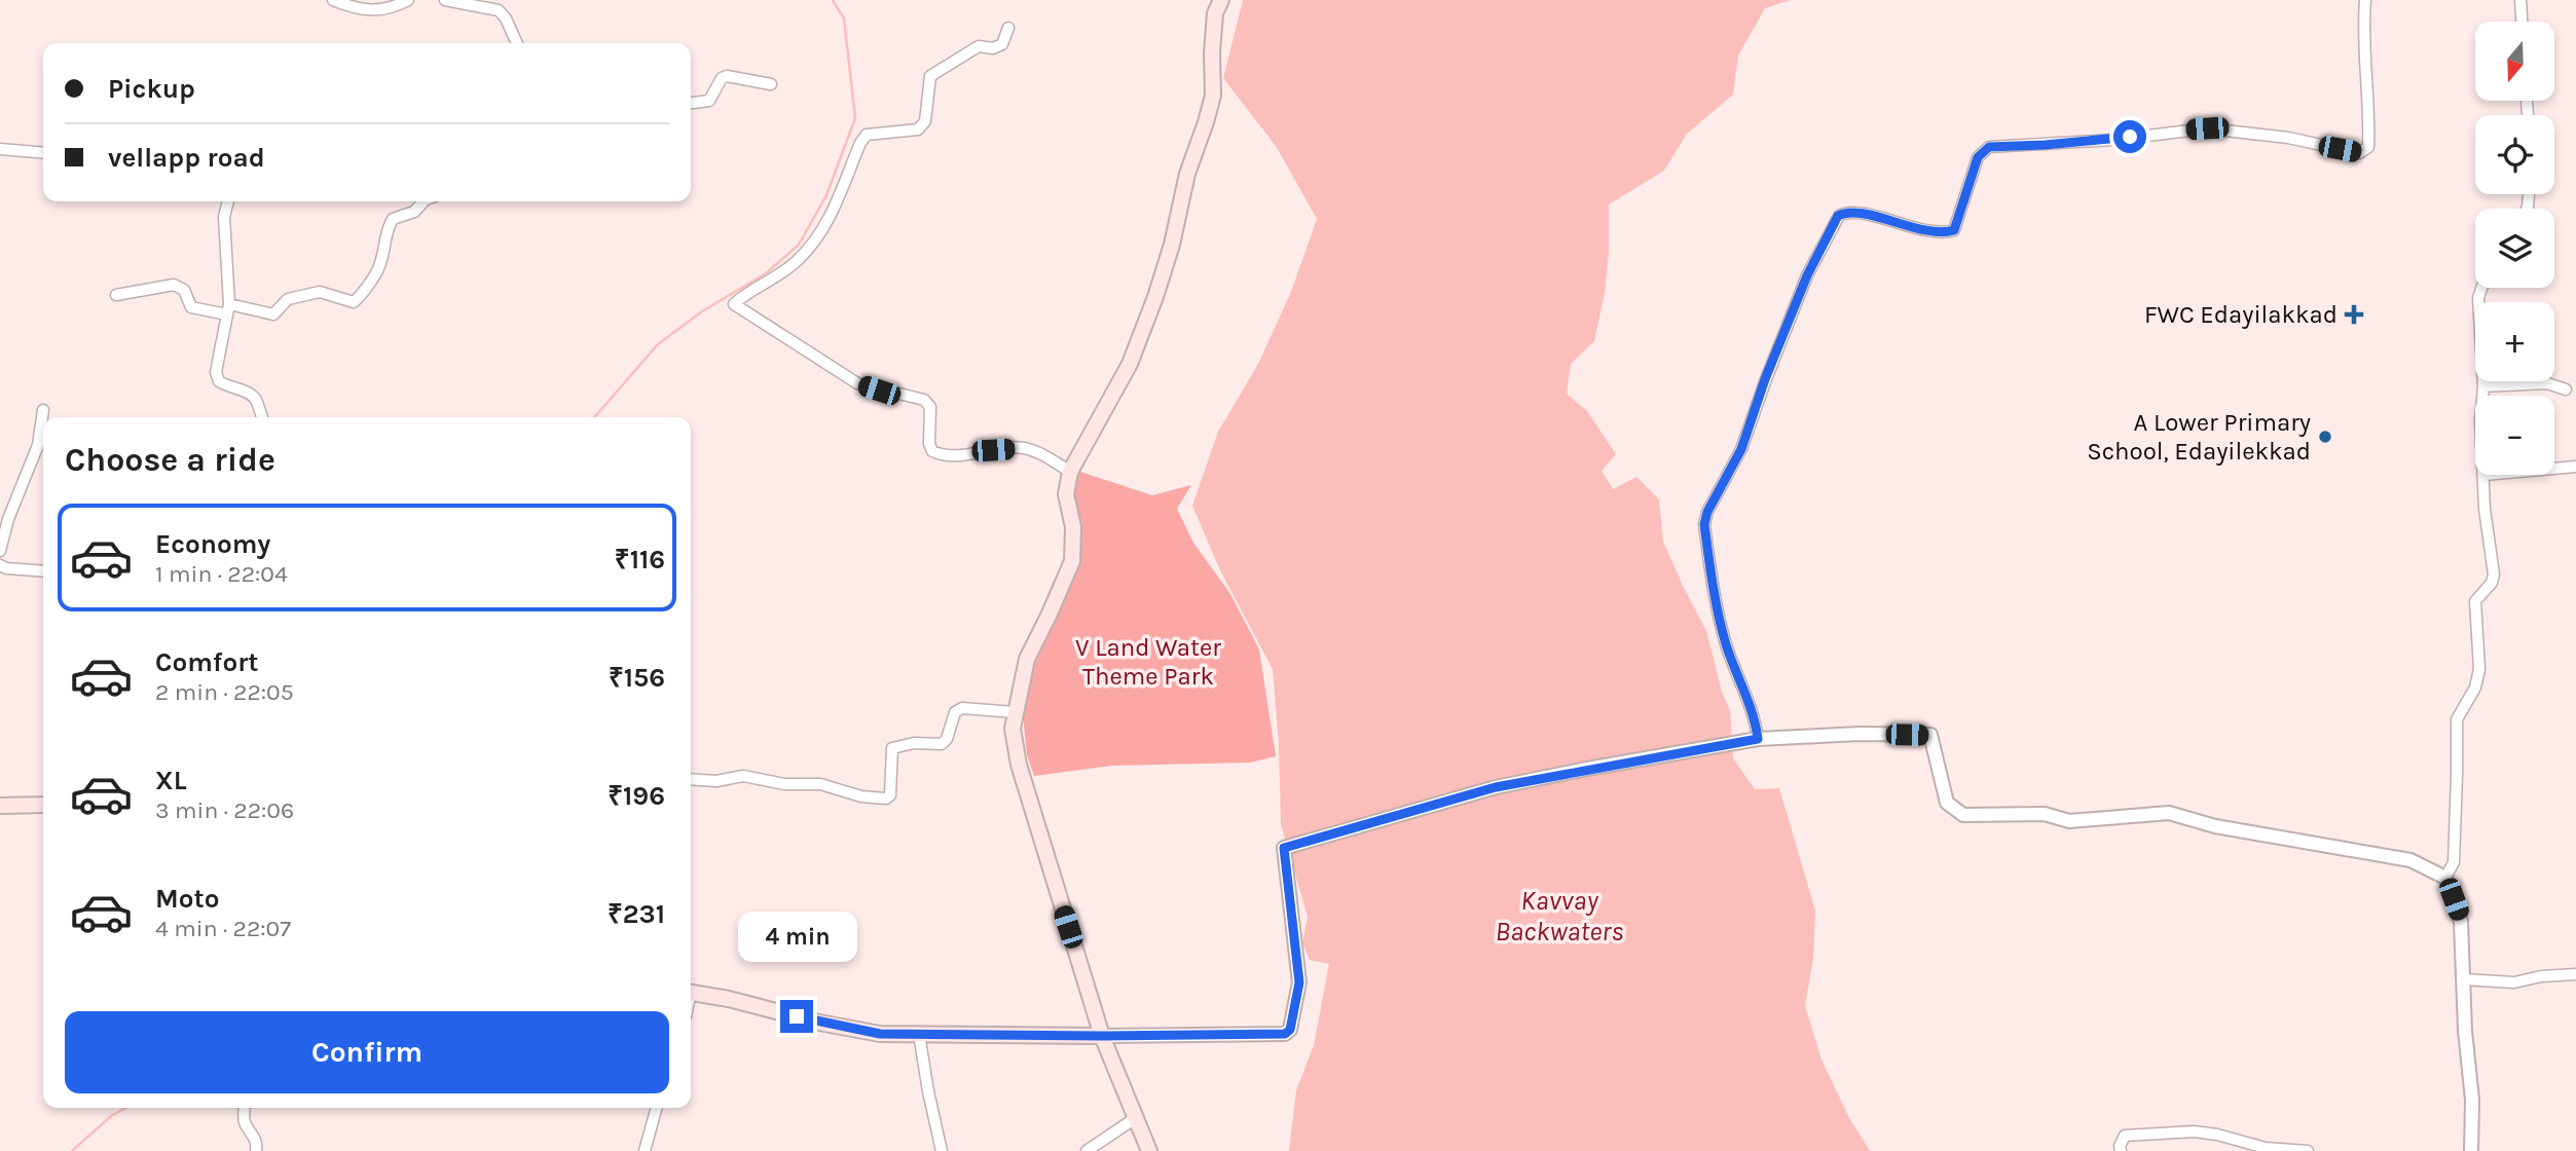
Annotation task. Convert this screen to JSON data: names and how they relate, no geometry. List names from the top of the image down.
{
  "water": ["Kavvay Backwaters"],
  "parks": ["V Land Water Theme Park"],
  "places": {
    "health": ["FWC Edayilakkad"],
    "other": ["A Lower Primary School, Edayilekkad"]
  },
  "north": "bottom",
  "page": {
    "map_buttons": ["+", "−"],
    "banner": ["Pickup", "vellapp road"],
    "heading": "Choose a ride",
    "list": [
      {
        "name": "Economy",
        "note": "1 min · 22:04",
        "value": "₹116"
      },
      {
        "name": "Comfort",
        "note": "2 min · 22:05",
        "value": "₹156"
      },
      {
        "name": "XL",
        "note": "3 min · 22:06",
        "value": "₹196"
      },
      {
        "name": "Moto",
        "note": "4 min · 22:07",
        "value": "₹231"
      }
    ],
    "bubble": "4 min",
    "buttons": "Confirm"
  }
}
